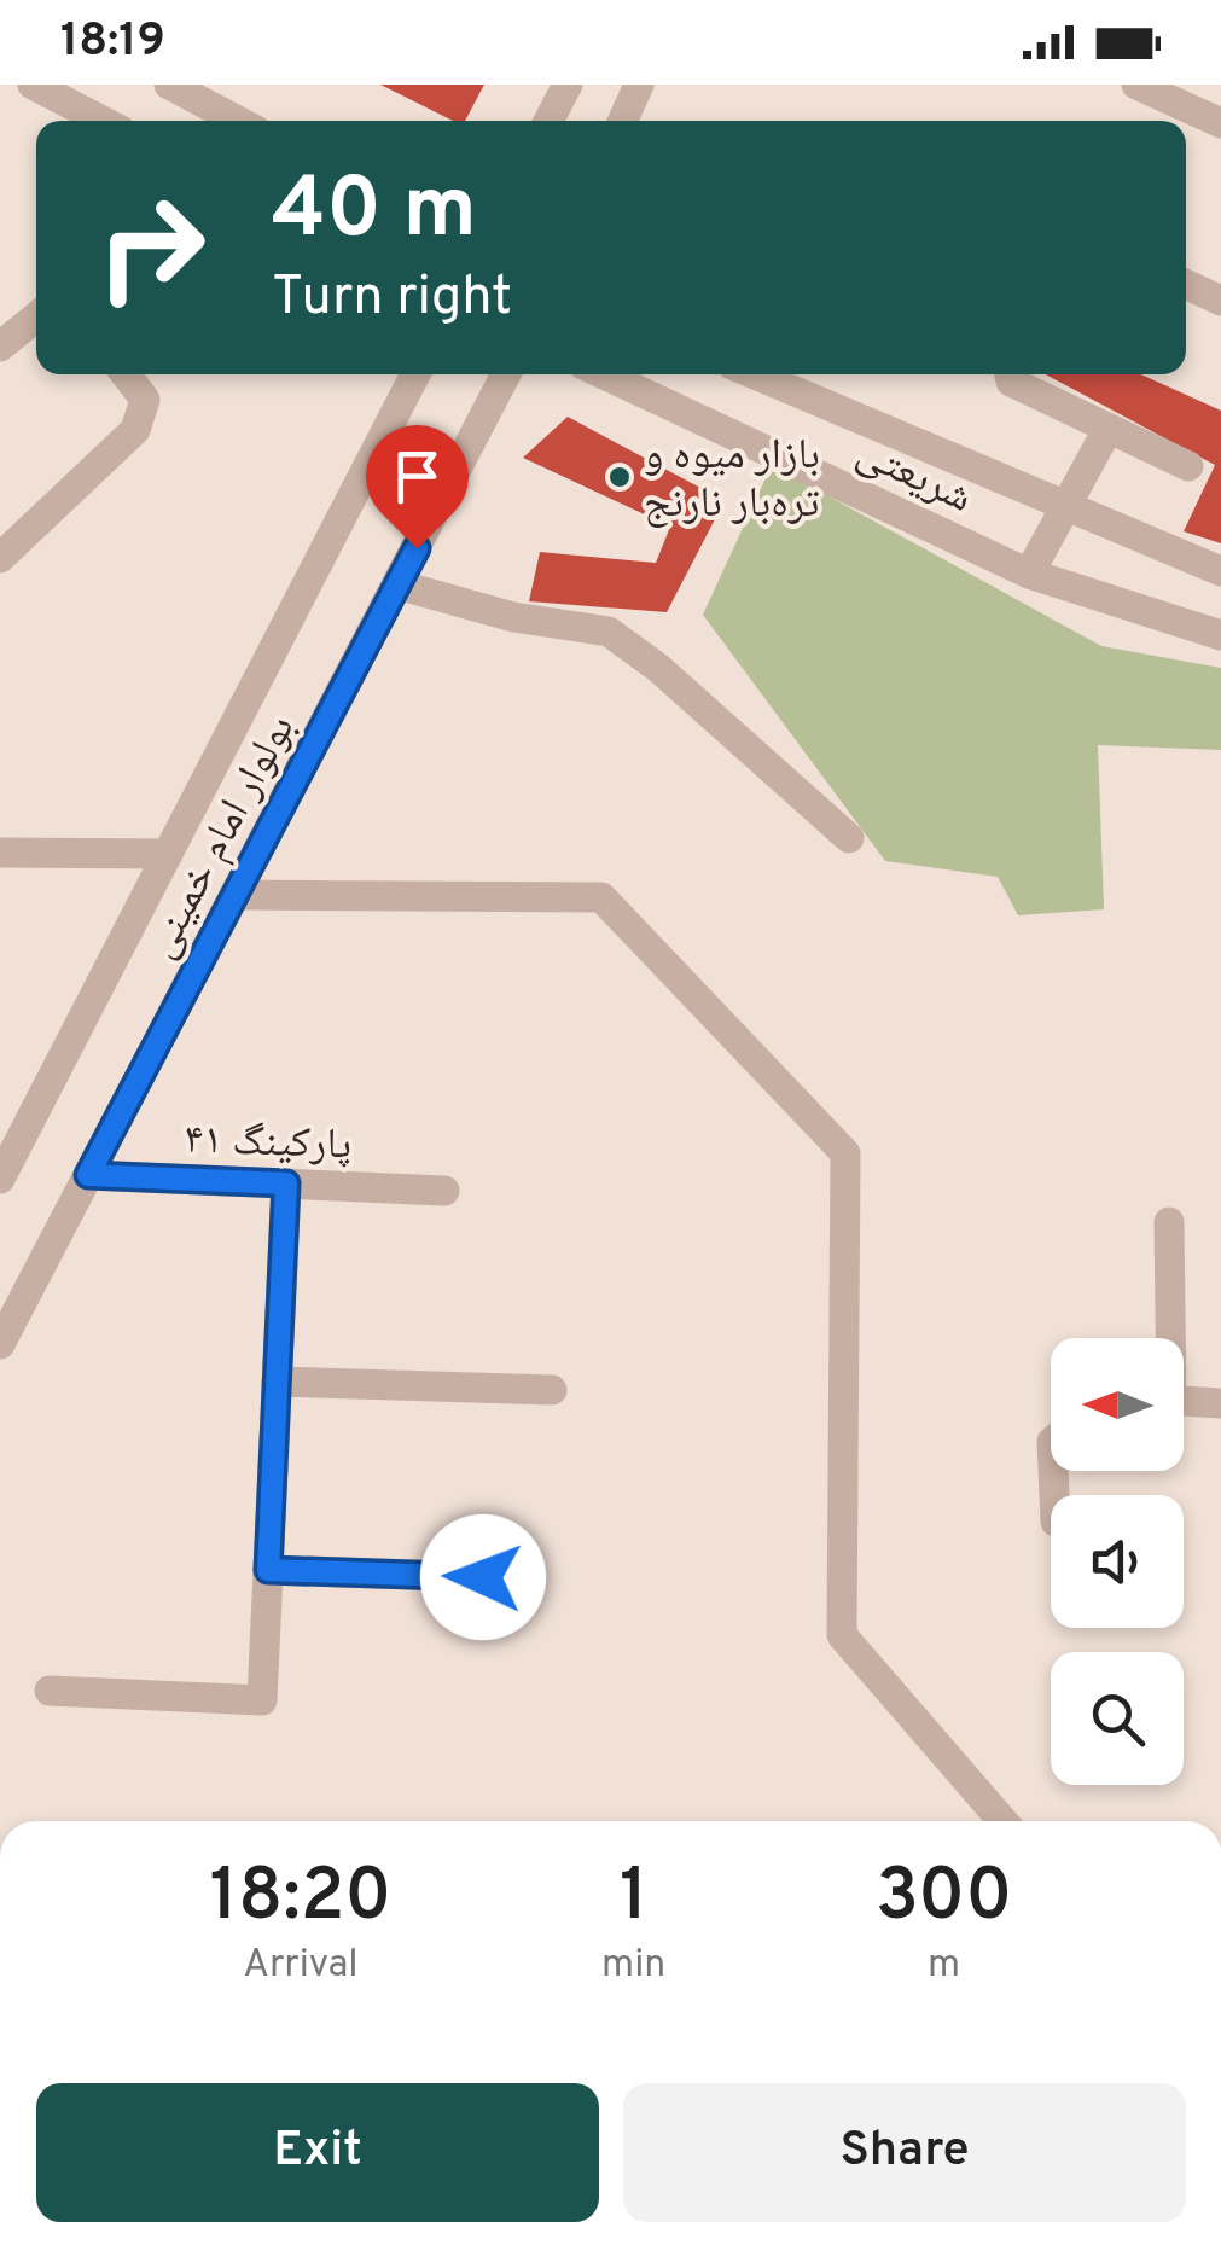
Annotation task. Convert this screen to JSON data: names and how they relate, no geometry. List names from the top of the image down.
{
  "streets": {
    "street": ["شریعتی", "بولوار امام خمینی", "پارکینگ ۴۱"]
  },
  "crossings": [
    ["بولوار امام خمینی", "پارکینگ ۴۱"]
  ],
  "places": ["بازار میوه و تره‌بار نارنج"],
  "north": "left",
  "page": {
    "status": "18:19",
    "turn": ["40 m", "Turn right"],
    "eta": [
      "18:20",
      "Arrival",
      "1",
      "min",
      "300",
      "m"
    ],
    "buttons": ["Exit", "Share"]
  }
}
